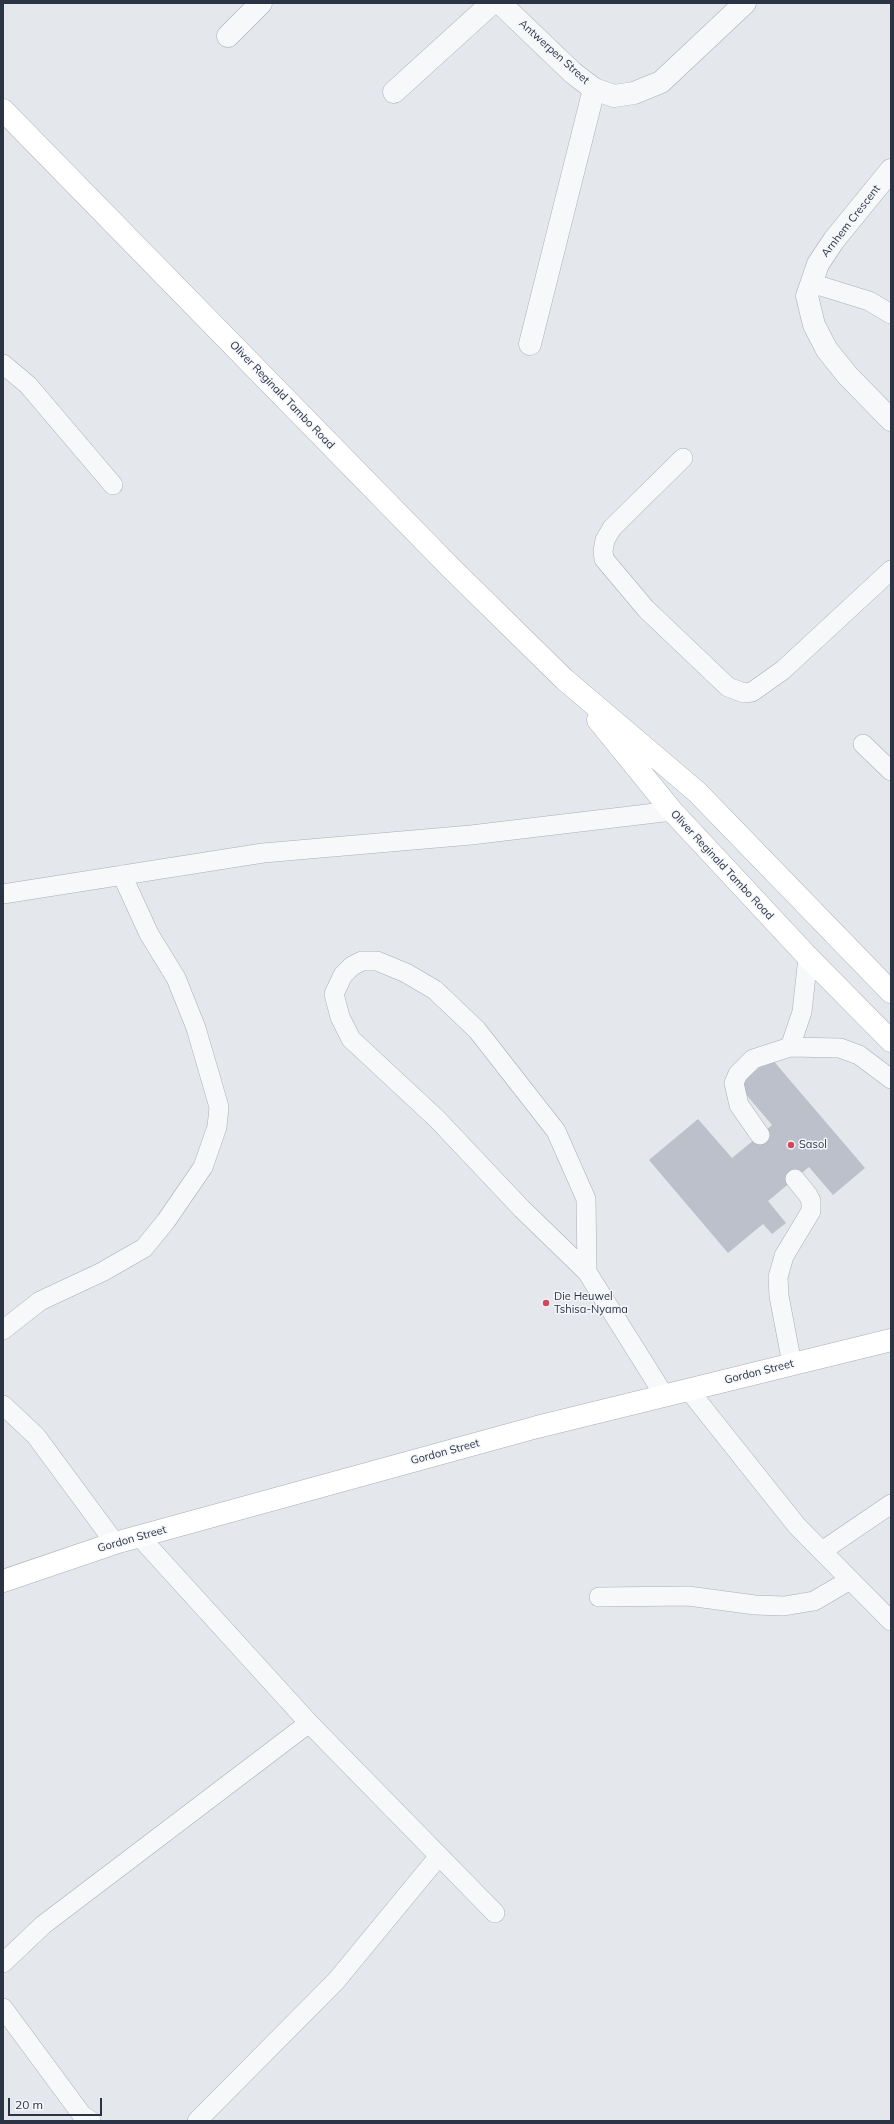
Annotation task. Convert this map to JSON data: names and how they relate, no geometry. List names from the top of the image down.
{
  "streets": {
    "main road": ["Oliver Reginald Tambo Road", "Gordon Street"],
    "street": ["Antwerpen Street", "Arnhem Crescent"]
  },
  "places": ["Sasol", "Die Heuwel Tshisa-Nyama"],
  "scale_bar": "20 m"
}
